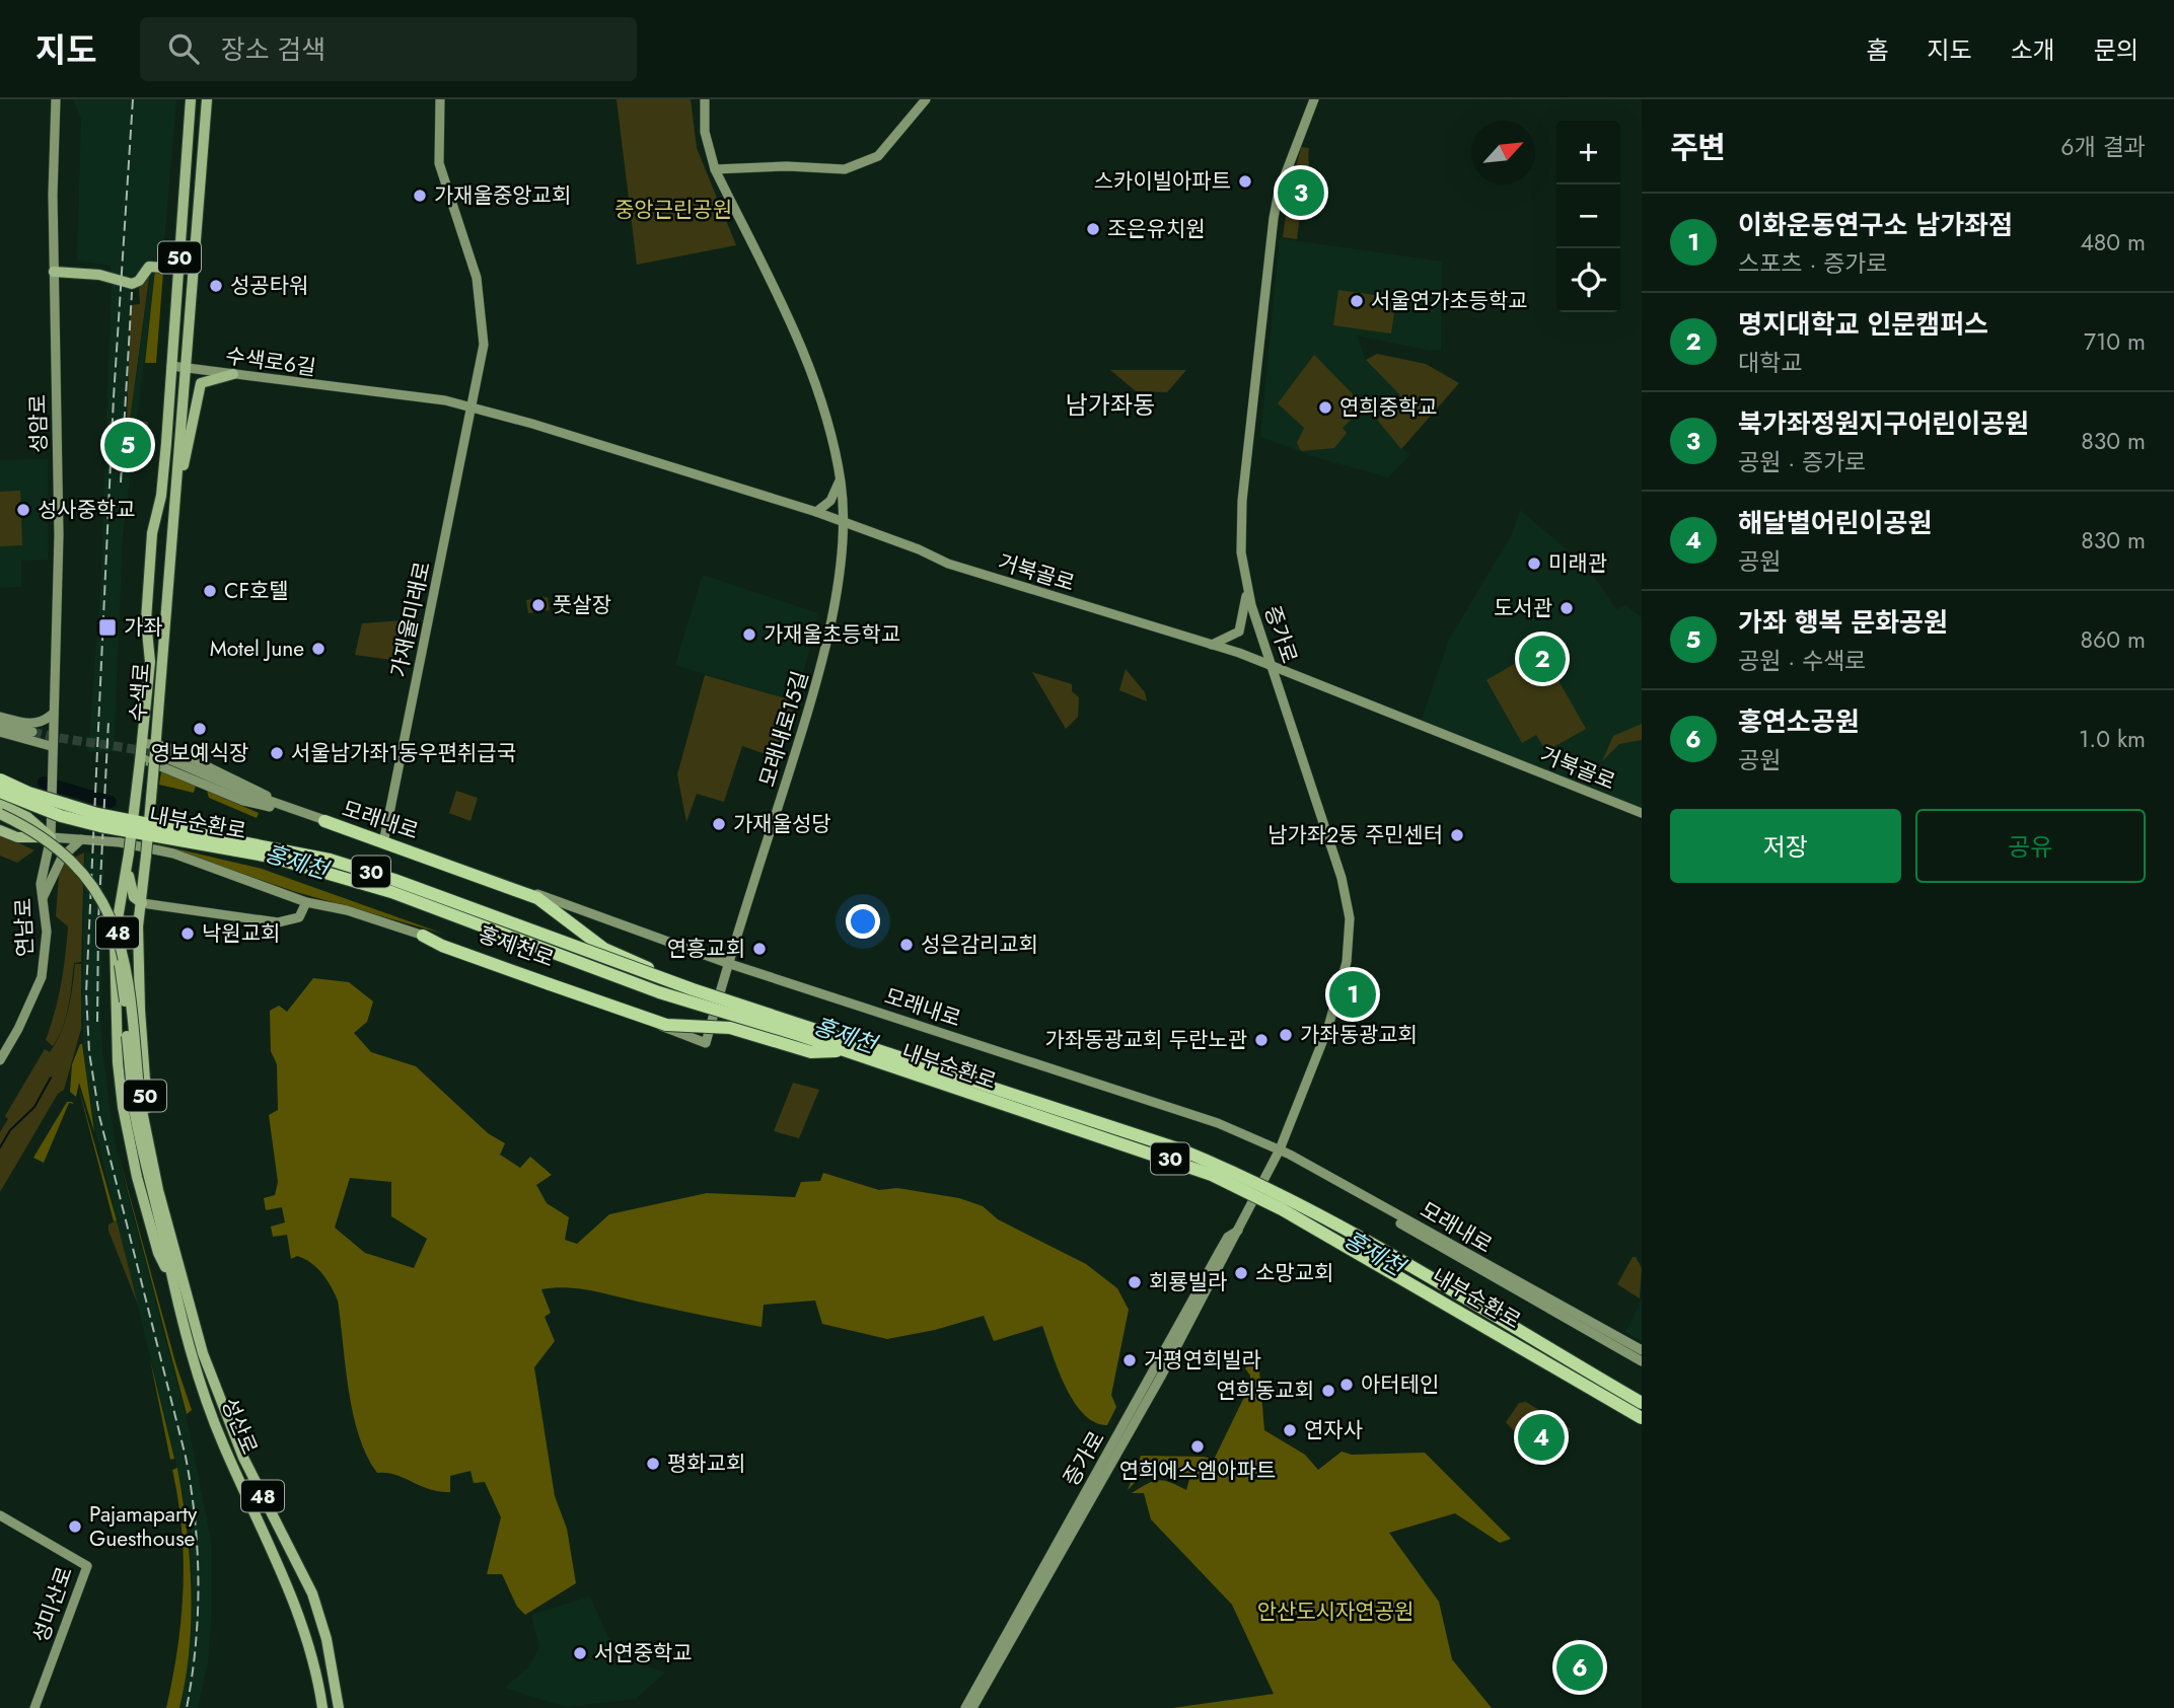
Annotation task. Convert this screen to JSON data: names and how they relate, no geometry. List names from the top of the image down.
{
  "streets": {
    "highway": ["내부순환로", "30"],
    "main road": [
      "50",
      "수색로6길",
      "성암로",
      "거북골로",
      "가재울미래로",
      "증가로",
      "수색로",
      "모래내로15길",
      "모래내로",
      "연남로",
      "48",
      "홍제천로",
      "성산로",
      "성미산로"
    ]
  },
  "crossings": [
    ["수색로6길", "가재울미래로"],
    ["수색로6길", "수색로"],
    ["성암로", "연남로"],
    ["거북골로", "증가로"],
    ["거북골로", "모래내로15길"],
    ["가재울미래로", "모래내로"],
    ["증가로", "모래내로"],
    ["수색로", "48"],
    ["수색로", "성산로"],
    ["모래내로15길", "모래내로"],
    ["모래내로15길", "홍제천로"],
    ["연남로", "홍제천로"],
    ["48", "성산로"]
  ],
  "districts": ["남가좌동"],
  "water": ["홍제천"],
  "parks": ["중앙근린공원", "안산도시자연공원"],
  "places": {
    "other": [
      "스카이빌아파트",
      "가재울중앙교회",
      "조은유치원",
      "성공타워",
      "서울연가초등학교",
      "연희중학교",
      "성사중학교",
      "미래관",
      "CF호텔",
      "풋살장",
      "도서관",
      "가재울초등학교",
      "Motel June",
      "영보예식장",
      "서울남가좌1동우편취급국",
      "가재울성당",
      "남가좌2동 주민센터",
      "낙원교회",
      "성은감리교회",
      "연흥교회",
      "가좌동광교회",
      "가좌동광교회 두란노관",
      "소망교회",
      "회룡빌라",
      "거평연희빌라",
      "아터테인",
      "연희동교회",
      "연자사",
      "연희에스엠아파트",
      "평화교회",
      "Pajamaparty Guesthouse",
      "서연중학교"
    ],
    "transit": ["가좌"]
  },
  "north": "top right",
  "page": {
    "header": "지도",
    "search": "장소 검색",
    "nav": [
      "홈",
      "지도",
      "소개",
      "문의"
    ],
    "heading": ["주변", "6개 결과"],
    "map_buttons": ["+", "−"],
    "pins": [
      "3",
      "5",
      "2",
      "1",
      "4",
      "6"
    ],
    "list": [
      {
        "mark": "1",
        "name": "이화운동연구소 남가좌점",
        "note": "스포츠 · 증가로",
        "value": "480 m"
      },
      {
        "mark": "2",
        "name": "명지대학교 인문캠퍼스",
        "note": "대학교",
        "value": "710 m"
      },
      {
        "mark": "3",
        "name": "북가좌정원지구어린이공원",
        "note": "공원 · 증가로",
        "value": "830 m"
      },
      {
        "mark": "4",
        "name": "해달별어린이공원",
        "note": "공원",
        "value": "830 m"
      },
      {
        "mark": "5",
        "name": "가좌 행복 문화공원",
        "note": "공원 · 수색로",
        "value": "860 m"
      },
      {
        "mark": "6",
        "name": "홍연소공원",
        "note": "공원",
        "value": "1.0 km"
      }
    ],
    "buttons": ["저장", "공유"]
  }
}
